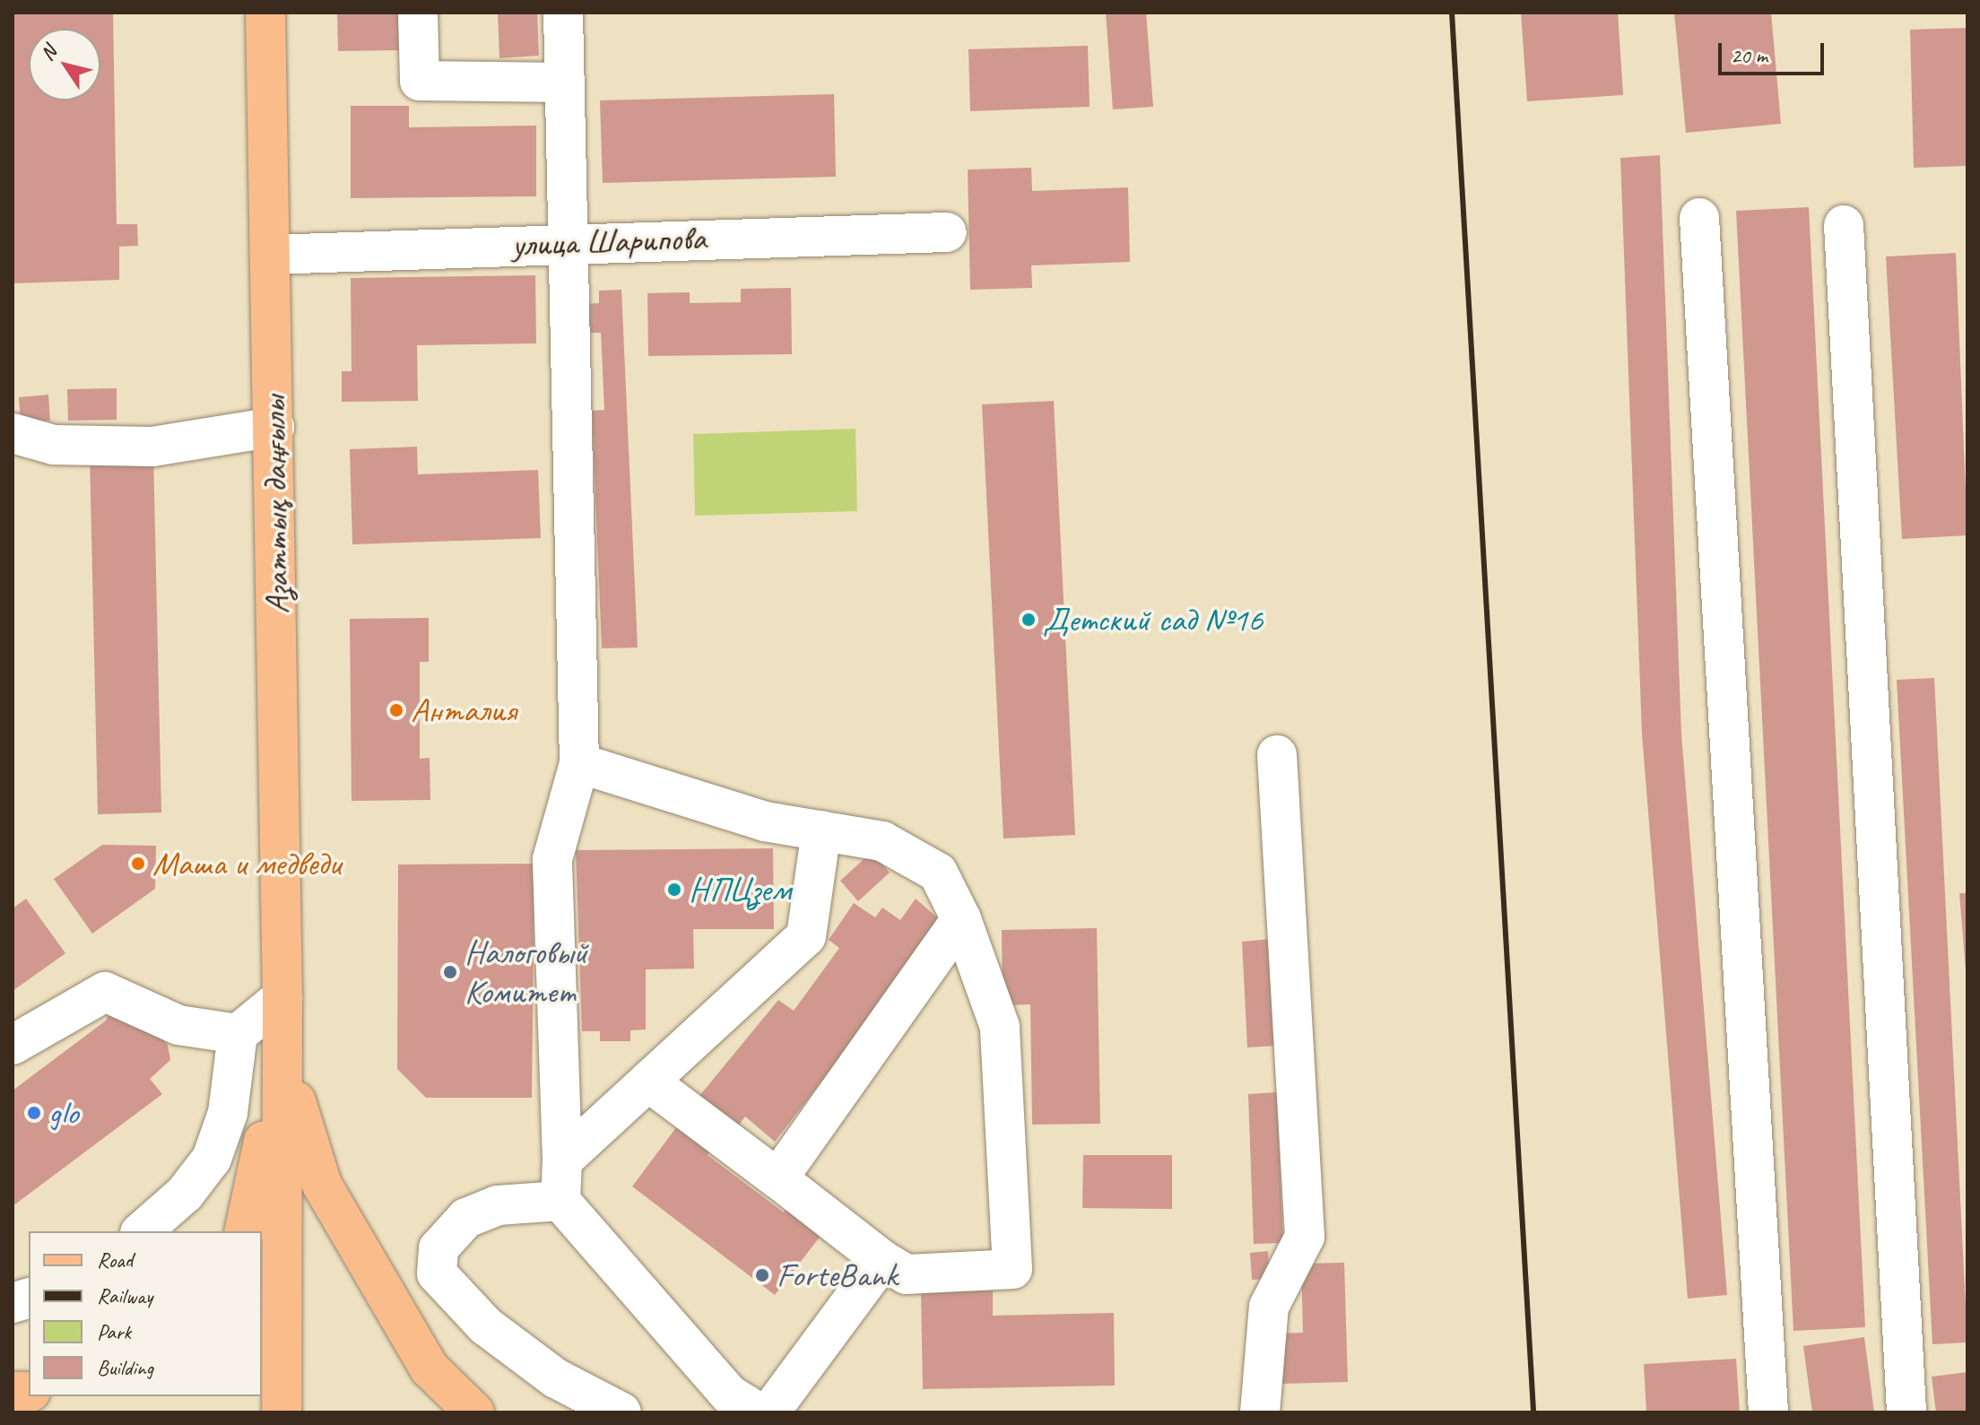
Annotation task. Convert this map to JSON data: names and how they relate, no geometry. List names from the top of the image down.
{
  "streets": {
    "main road": ["Азаттық даңғылы"],
    "lane": ["улица Шарипова"]
  },
  "crossings": [
    ["улица Шарипова", "Азаттық даңғылы"]
  ],
  "places": [
    "Детский сад №16",
    "Анталия",
    "Маша и медведи",
    "НПЦзем",
    "Налоговый Комитет",
    "glo",
    "ForteBank"
  ],
  "legend": [
    "Road",
    "Railway",
    "Park",
    "Building"
  ],
  "scale_bar": "20 m",
  "north": "top left"
}
